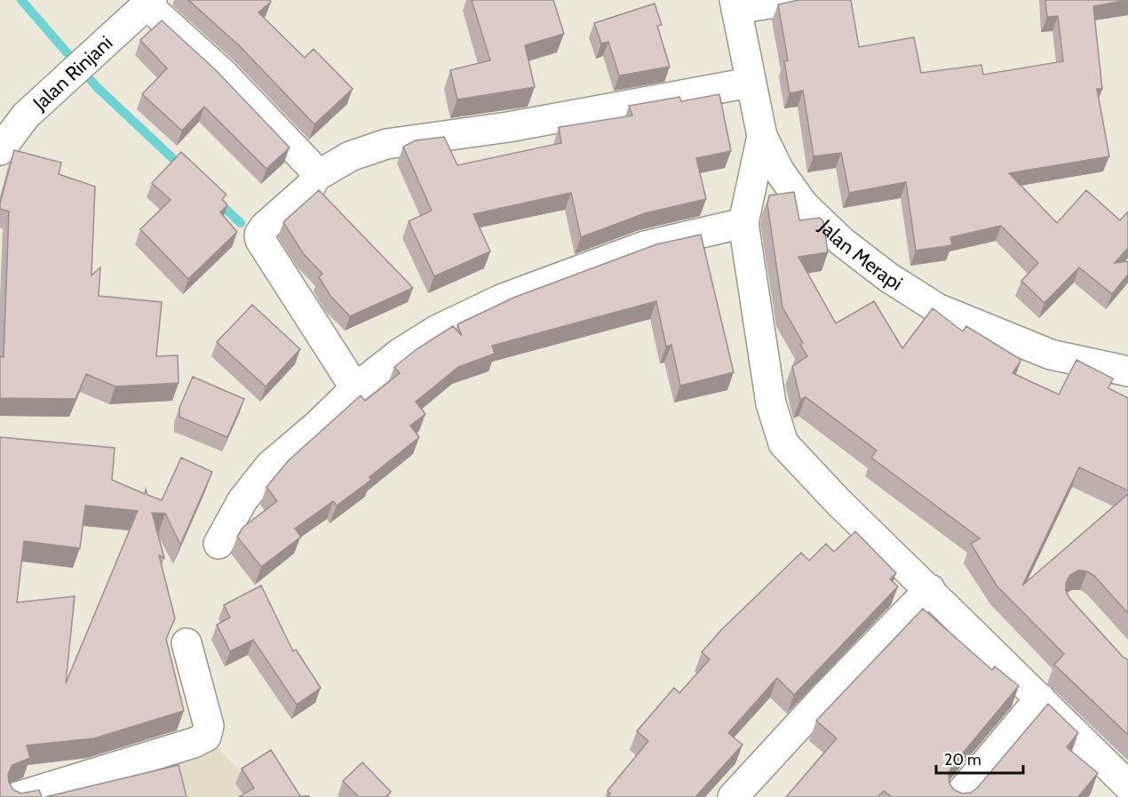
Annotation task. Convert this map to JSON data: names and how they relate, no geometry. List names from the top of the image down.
{
  "streets": {
    "street": ["Jalan Rinjani", "Jalan Merapi"]
  },
  "scale_bar": "20 m"
}
